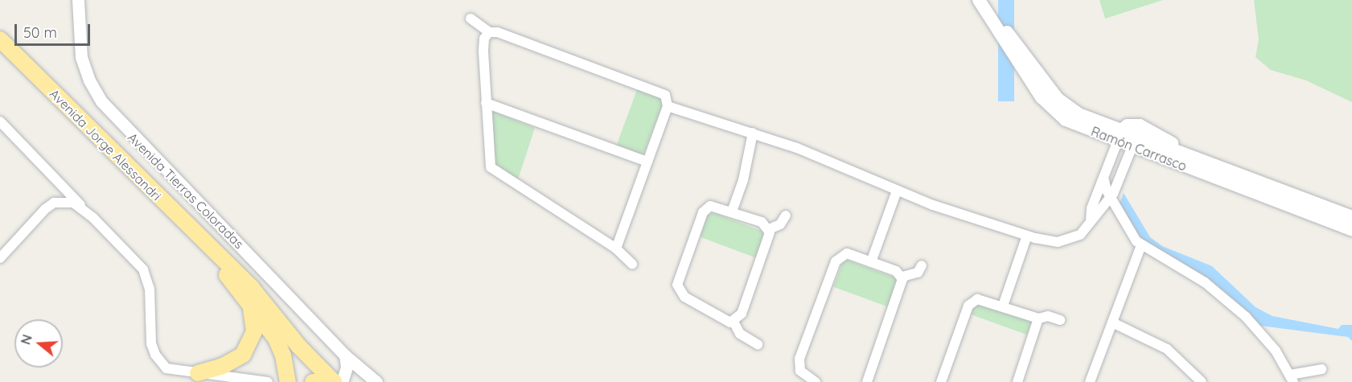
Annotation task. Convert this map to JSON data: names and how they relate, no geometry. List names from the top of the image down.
{
  "streets": {
    "highway": ["Avenida Jorge Alessandri"],
    "main road": ["Ramón Carrasco"],
    "street": ["Avenida Tierras Coloradas"]
  },
  "scale_bar": "50 m",
  "north": "left"
}
